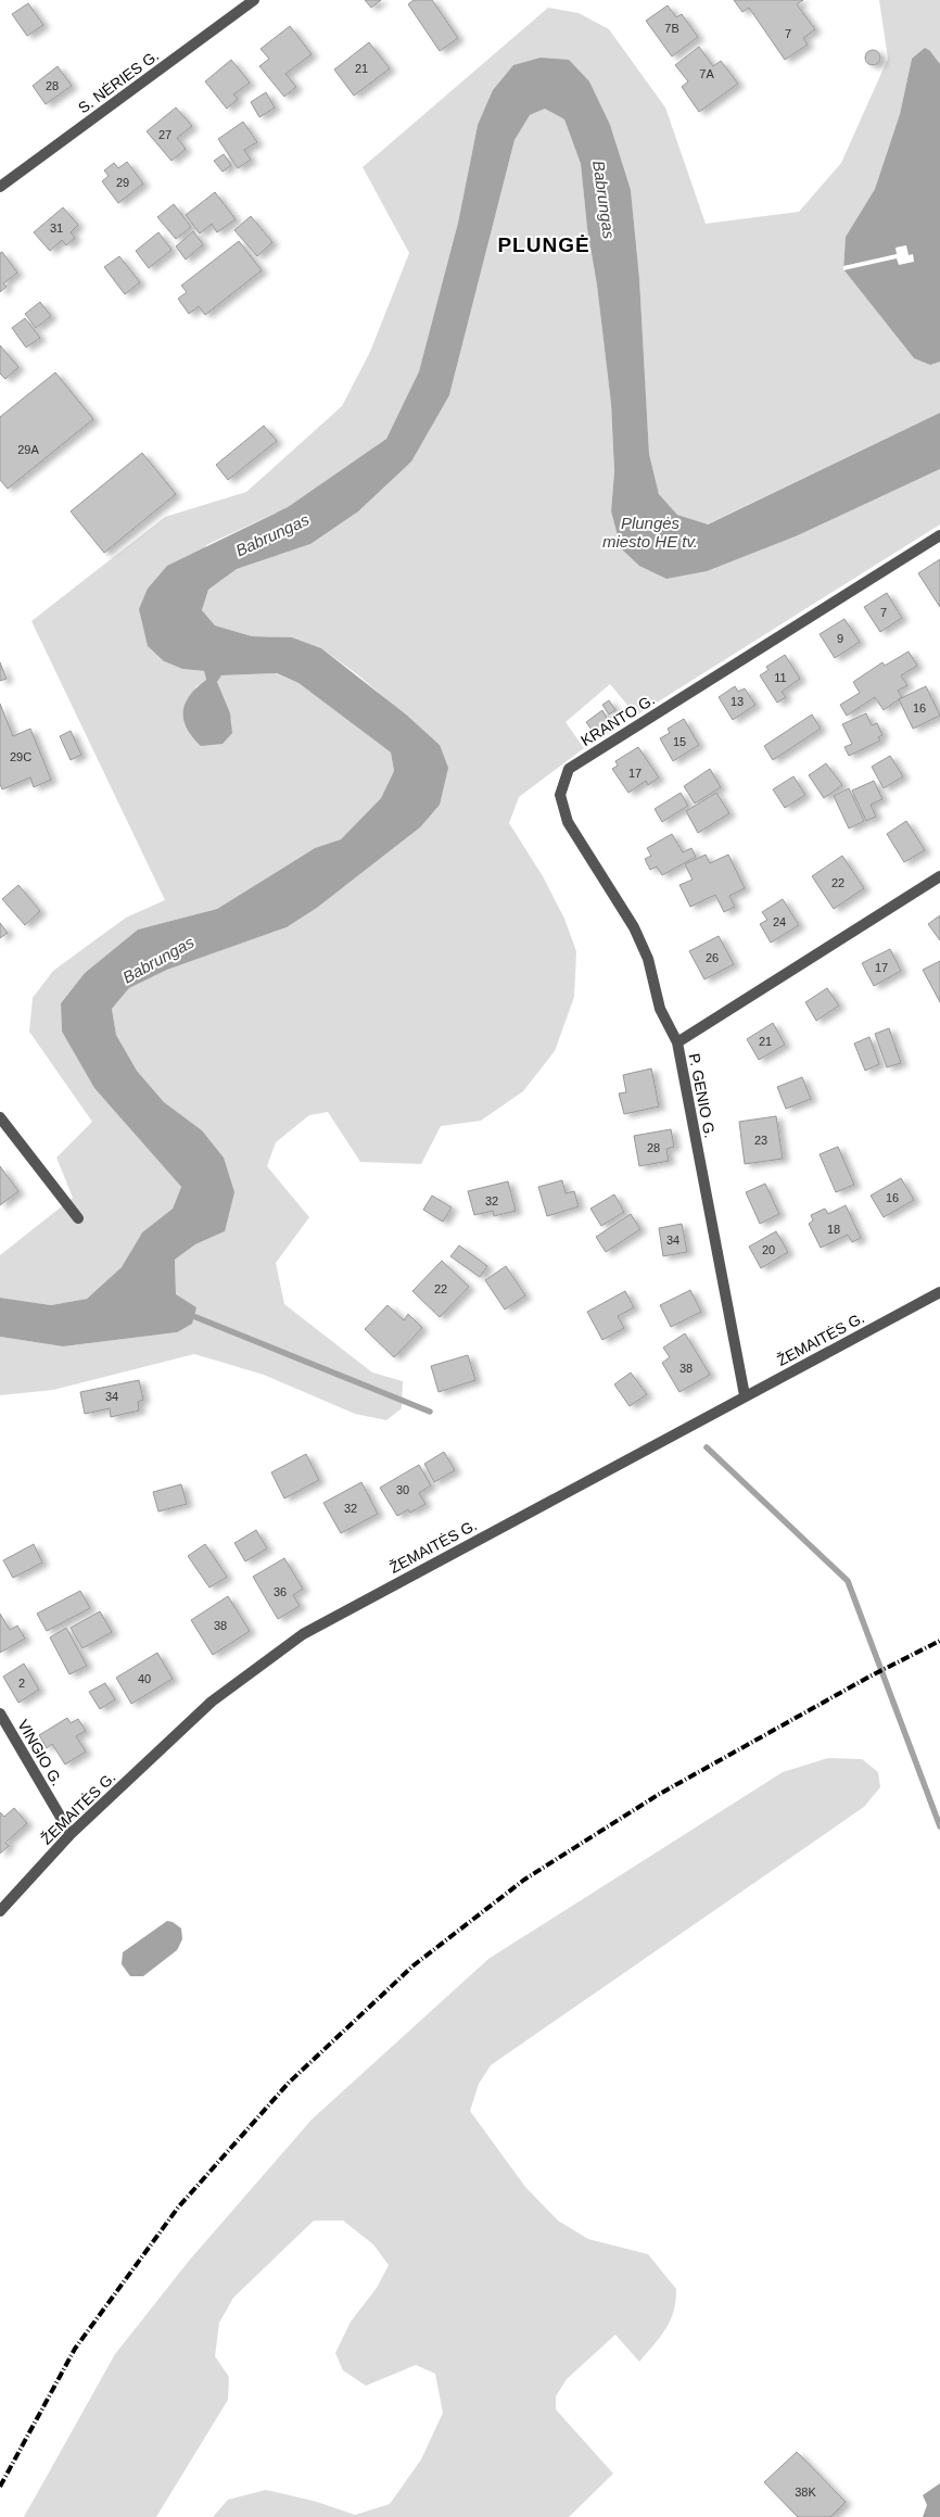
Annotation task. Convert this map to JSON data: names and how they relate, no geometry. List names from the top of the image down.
{
  "streets": {
    "street": [
      "S. NĖRIES G.",
      "KRANTO G.",
      "P. GENIO G.",
      "ŽEMAITĖS G.",
      "VINGIO G."
    ]
  },
  "crossings": [
    ["KRANTO G.", "P. GENIO G."],
    ["P. GENIO G.", "ŽEMAITĖS G."],
    ["ŽEMAITĖS G.", "VINGIO G."]
  ],
  "districts": ["PLUNGĖ"],
  "water": ["Babrungas", "Plungės miesto HE tv."],
  "house_numbers": [
    "7B",
    "7",
    "21",
    "7A",
    "28",
    "27",
    "29",
    "31",
    "29A",
    "7",
    "9",
    "11",
    "13",
    "16",
    "15",
    "29C",
    "17",
    "22",
    "24",
    "26",
    "17",
    "21",
    "23",
    "28",
    "16",
    "32",
    "18",
    "34",
    "20",
    "22",
    "38",
    "34",
    "30",
    "32",
    "36",
    "38",
    "40",
    "2",
    "38K"
  ]
}
